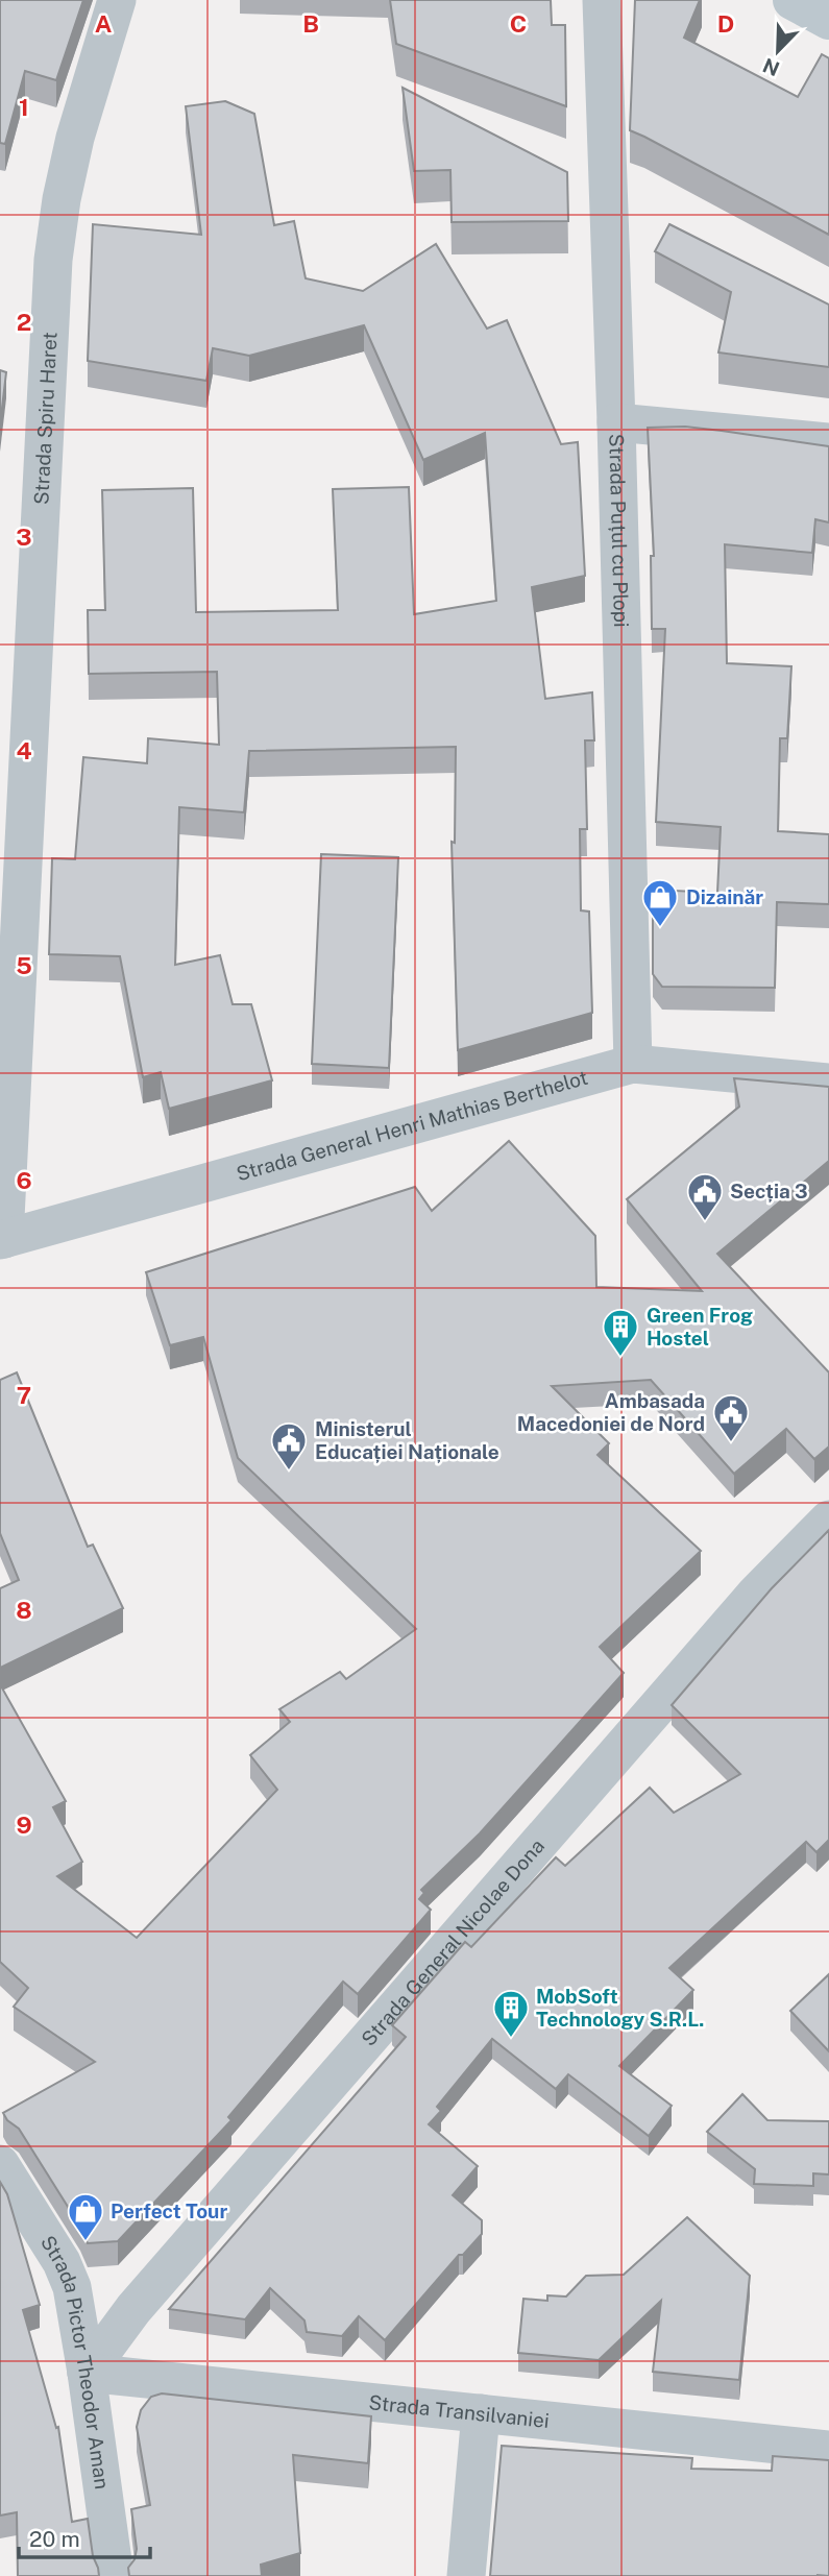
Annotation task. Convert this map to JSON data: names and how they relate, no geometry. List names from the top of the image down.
{
  "streets": {
    "street": [
      "Strada Spiru Haret",
      "Strada Puțul cu Plopi",
      "Strada General Henri Mathias Berthelot",
      "Strada General Nicolae Dona",
      "Strada Pictor Theodor Aman",
      "Strada Transilvaniei"
    ]
  },
  "crossings": [
    ["Strada Spiru Haret", "Strada General Henri Mathias Berthelot"],
    ["Strada Puțul cu Plopi", "Strada General Henri Mathias Berthelot"],
    ["Strada General Nicolae Dona", "Strada Pictor Theodor Aman"],
    ["Strada General Nicolae Dona", "Strada Transilvaniei"],
    ["Strada Pictor Theodor Aman", "Strada Transilvaniei"]
  ],
  "places": {
    "shop": ["Dizainăr", "Perfect Tour"],
    "public building": ["Secția 3", "Ambasada Macedoniei de Nord", "Ministerul Educației Naționale"],
    "building": ["Green Frog Hostel", "MobSoft Technology S.R.L."]
  },
  "scale_bar": "20 m",
  "north": "bottom left",
  "grid": {
    "columns": [
      "A",
      "B",
      "C",
      "D"
    ],
    "rows": [
      "1",
      "2",
      "3",
      "4",
      "5",
      "6",
      "7",
      "8",
      "9"
    ]
  }
}
